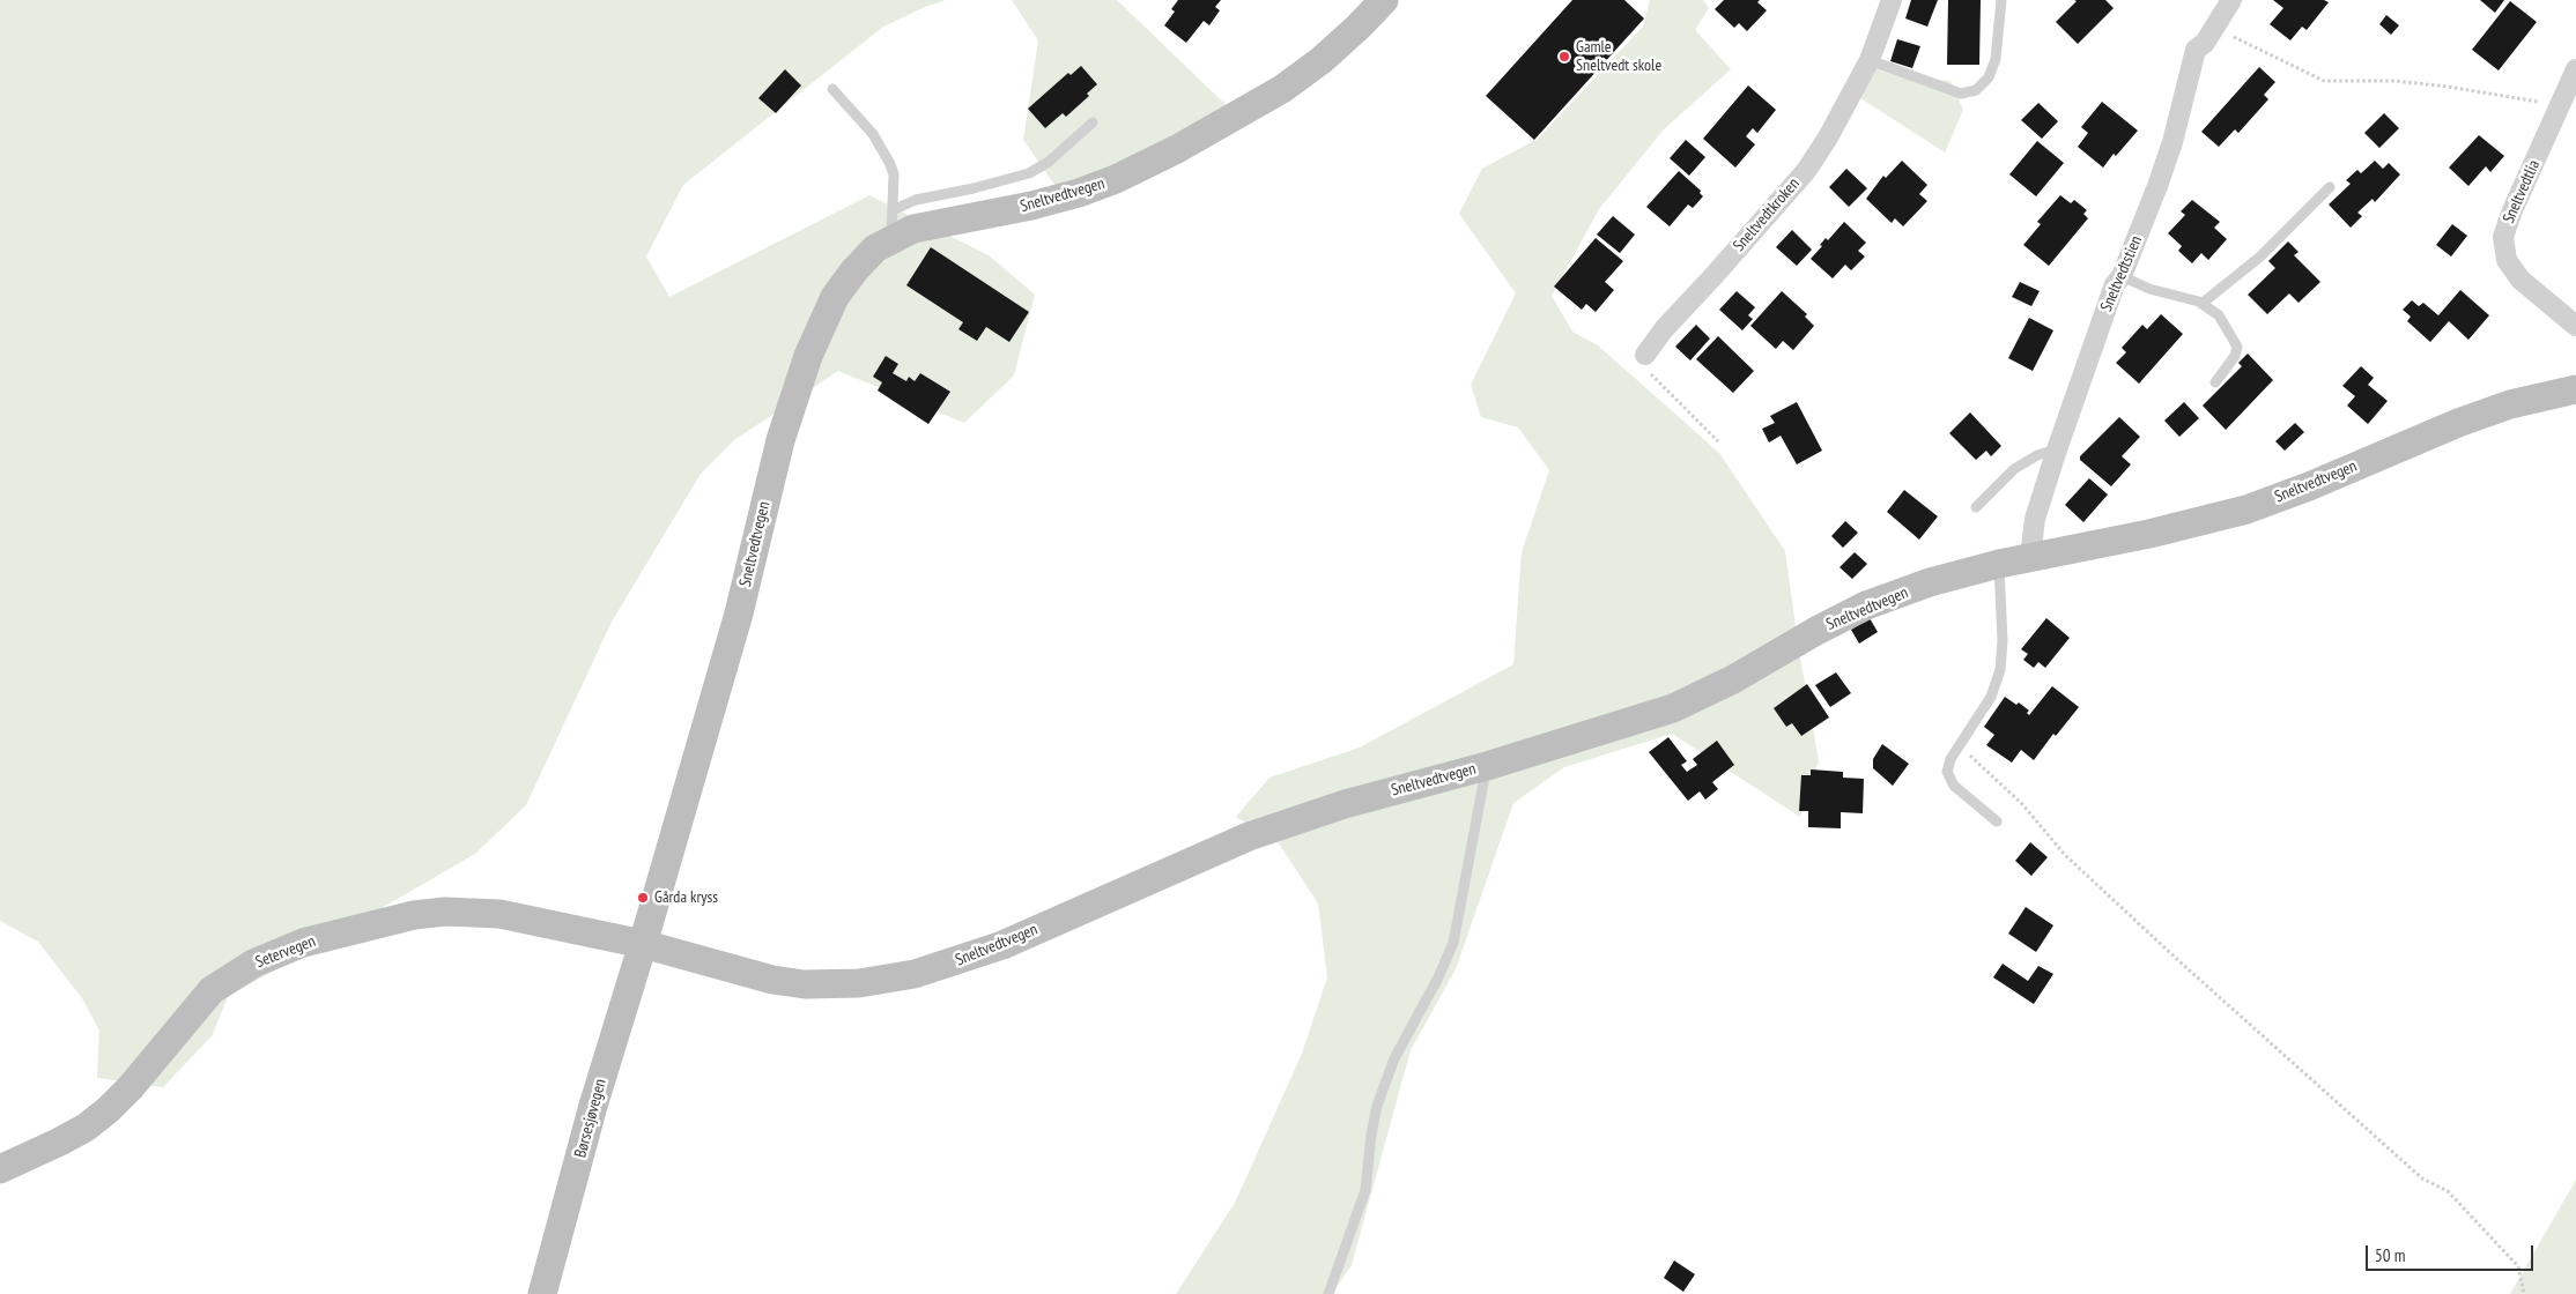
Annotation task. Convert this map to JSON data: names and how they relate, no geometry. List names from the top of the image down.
{
  "streets": {
    "main road": ["Sneltvedtvegen", "Setervegen", "Børsesjøvegen"],
    "street": ["Sneltvedtlia", "Sneltvedtkroken", "Sneltvedtstien"]
  },
  "crossings": [
    ["Sneltvedtvegen", "Sneltvedtstien"],
    ["Sneltvedtvegen", "Setervegen"],
    ["Sneltvedtvegen", "Børsesjøvegen"],
    ["Setervegen", "Børsesjøvegen"]
  ],
  "places": ["Gamle Sneltvedt skole", "Gårda kryss"],
  "scale_bar": "50 m"
}
